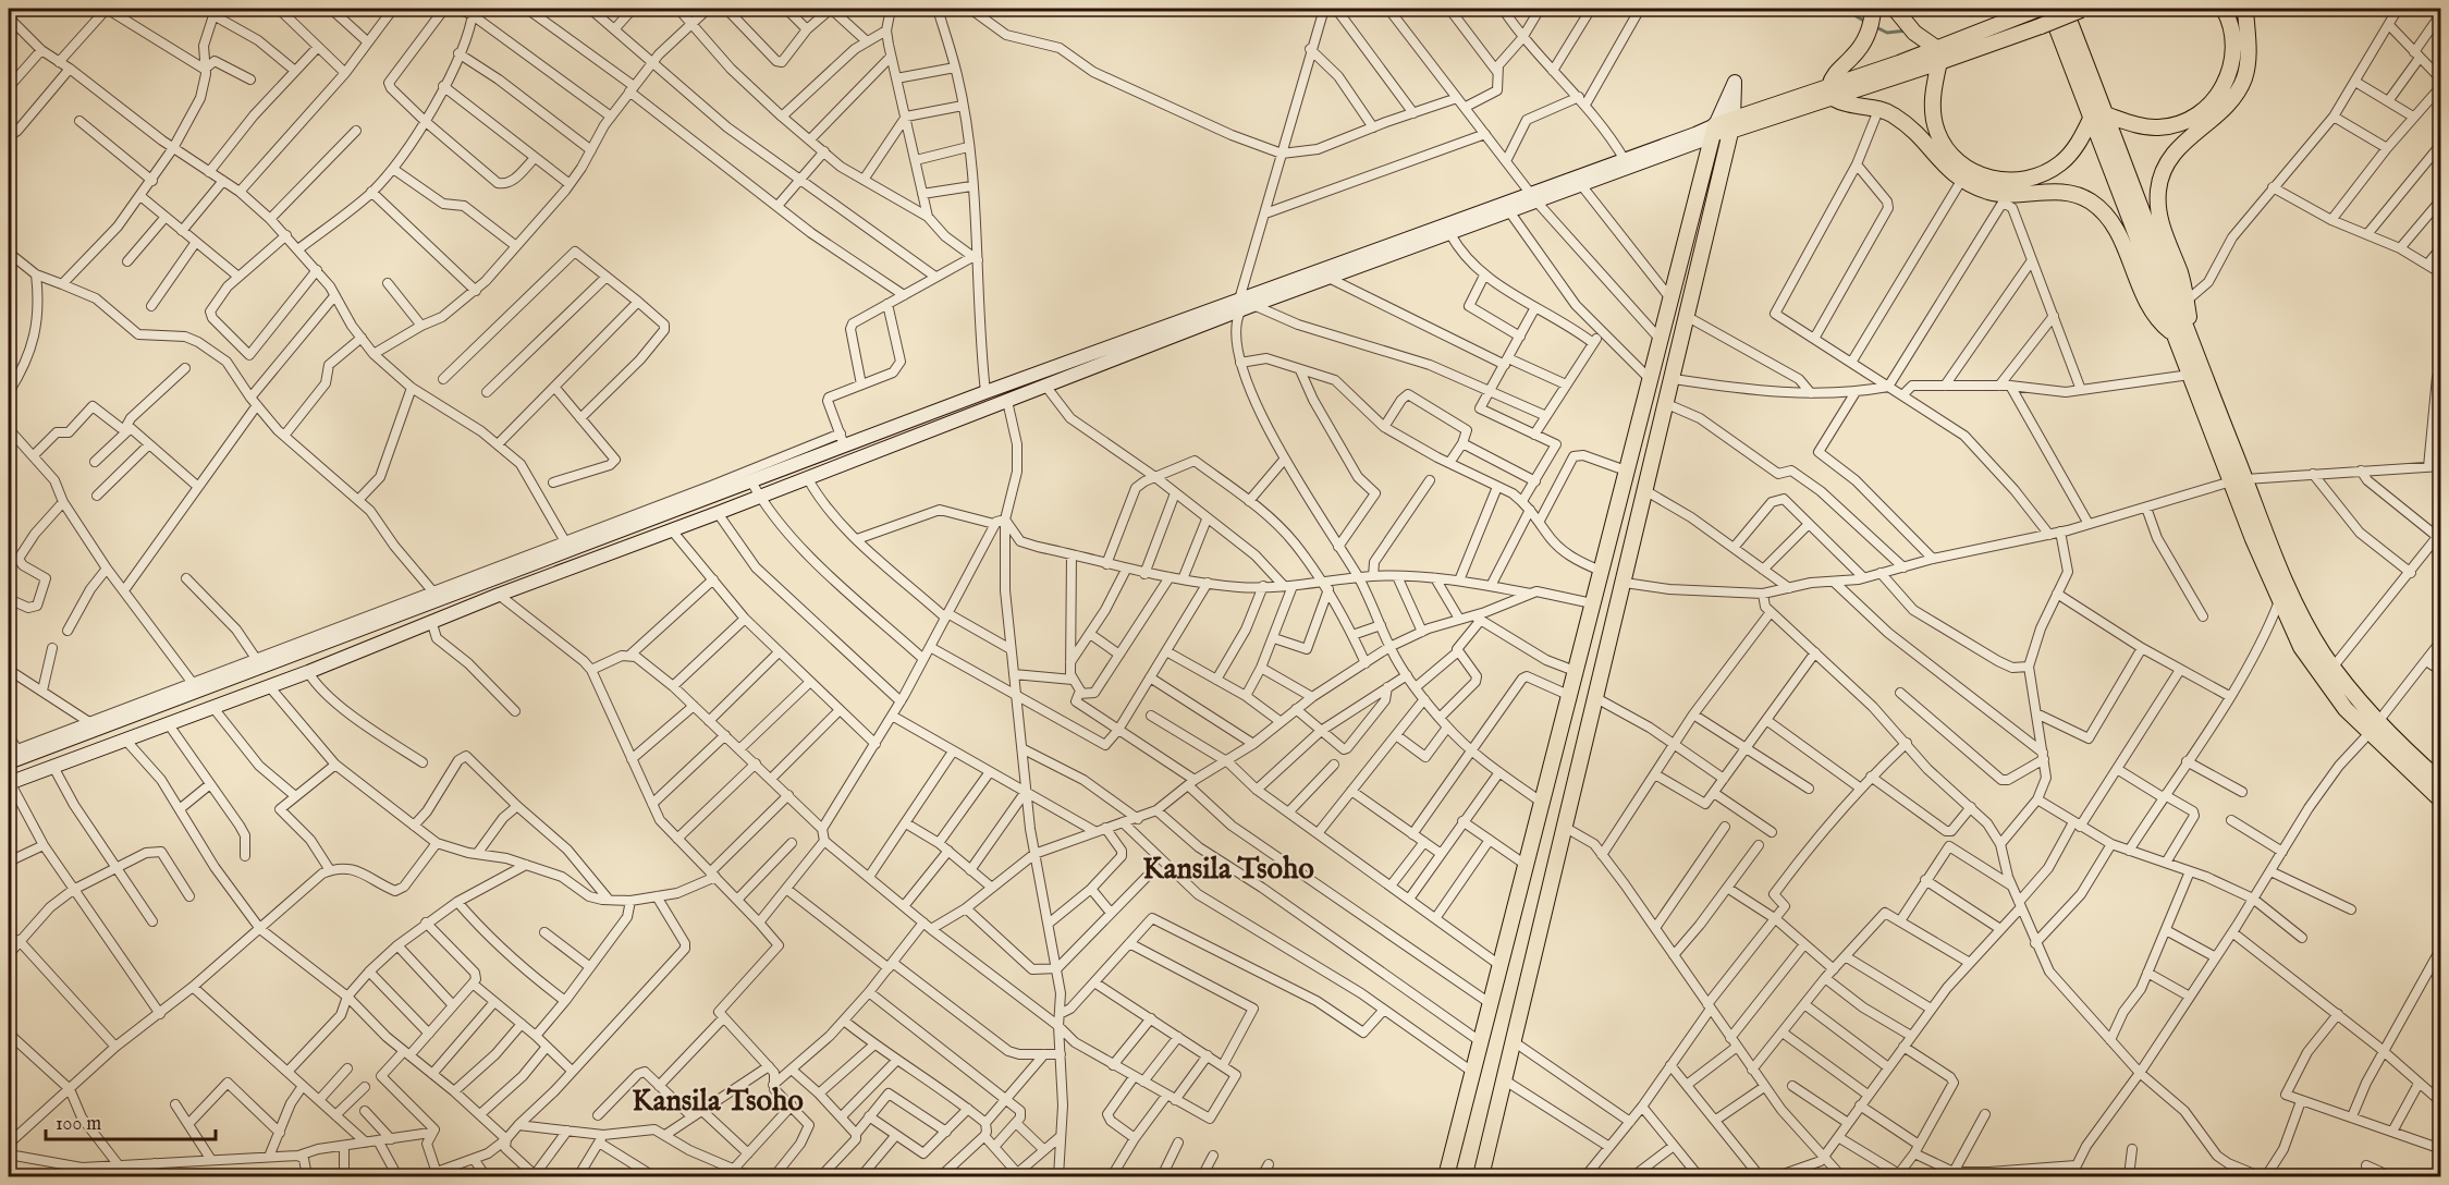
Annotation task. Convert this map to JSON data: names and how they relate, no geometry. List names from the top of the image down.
{
  "districts": ["Kansila Tsoho", "Kansila Tsoho"],
  "scale_bar": "100 m"
}
